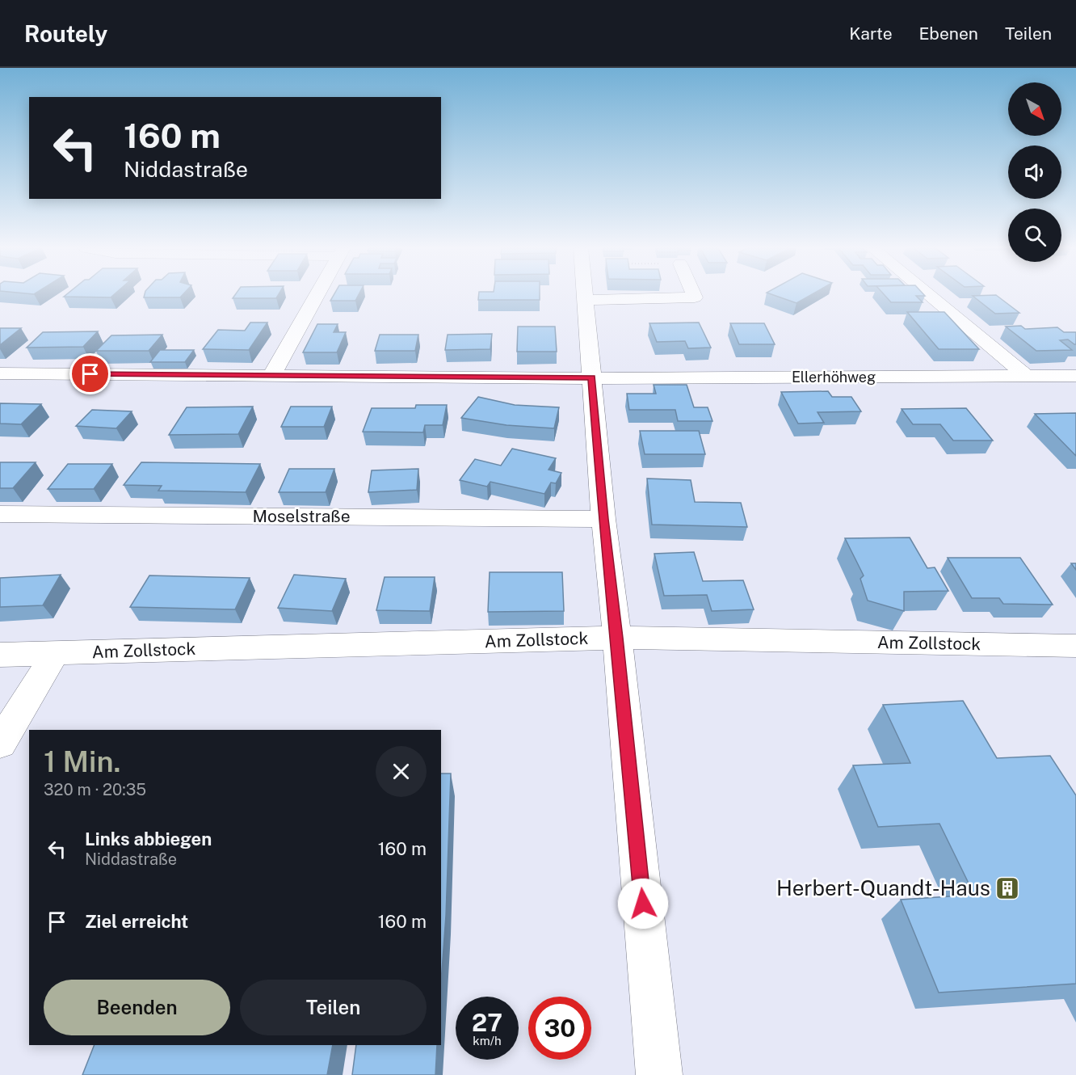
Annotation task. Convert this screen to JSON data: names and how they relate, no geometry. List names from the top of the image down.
{
  "streets": {
    "street": ["Ellerhöhweg", "Moselstraße", "Am Zollstock"]
  },
  "places": {
    "building": ["Herbert-Quandt-Haus"]
  },
  "north": "bottom right",
  "page": {
    "header": "Routely",
    "nav": ["Karte", "Ebenen", "Teilen"],
    "turn": ["160 m", "Niddastraße"],
    "heading": ["1 Min.", "320 m · 20:35"],
    "list": [
      {
        "name": "Links abbiegen",
        "note": "Niddastraße",
        "value": "160 m"
      },
      {
        "name": "Ziel erreicht",
        "value": "160 m"
      }
    ],
    "buttons": ["Beenden", "Teilen"],
    "speed": "27 km/h",
    "limit": "30"
  }
}
